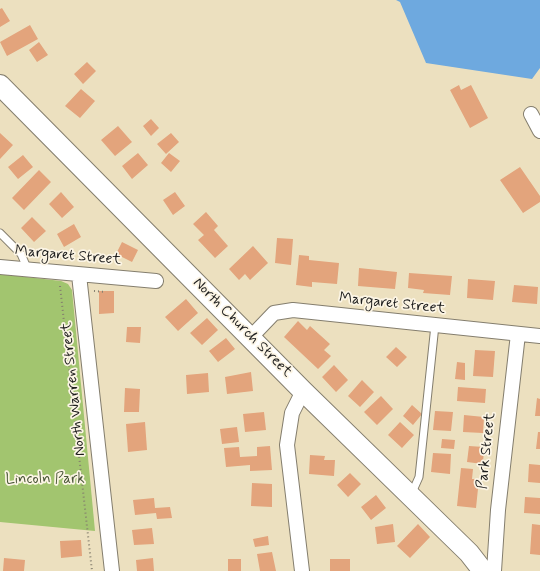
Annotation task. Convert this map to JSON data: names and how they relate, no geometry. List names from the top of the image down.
{
  "streets": {
    "main road": ["North Church Street"],
    "street": ["Margaret Street", "North Warren Street", "Park Street"]
  },
  "crossings": [
    ["Margaret Street", "North Church Street"],
    ["Margaret Street", "North Warren Street"],
    ["Margaret Street", "Park Street"]
  ],
  "parks": ["Lincoln Park"]
}
